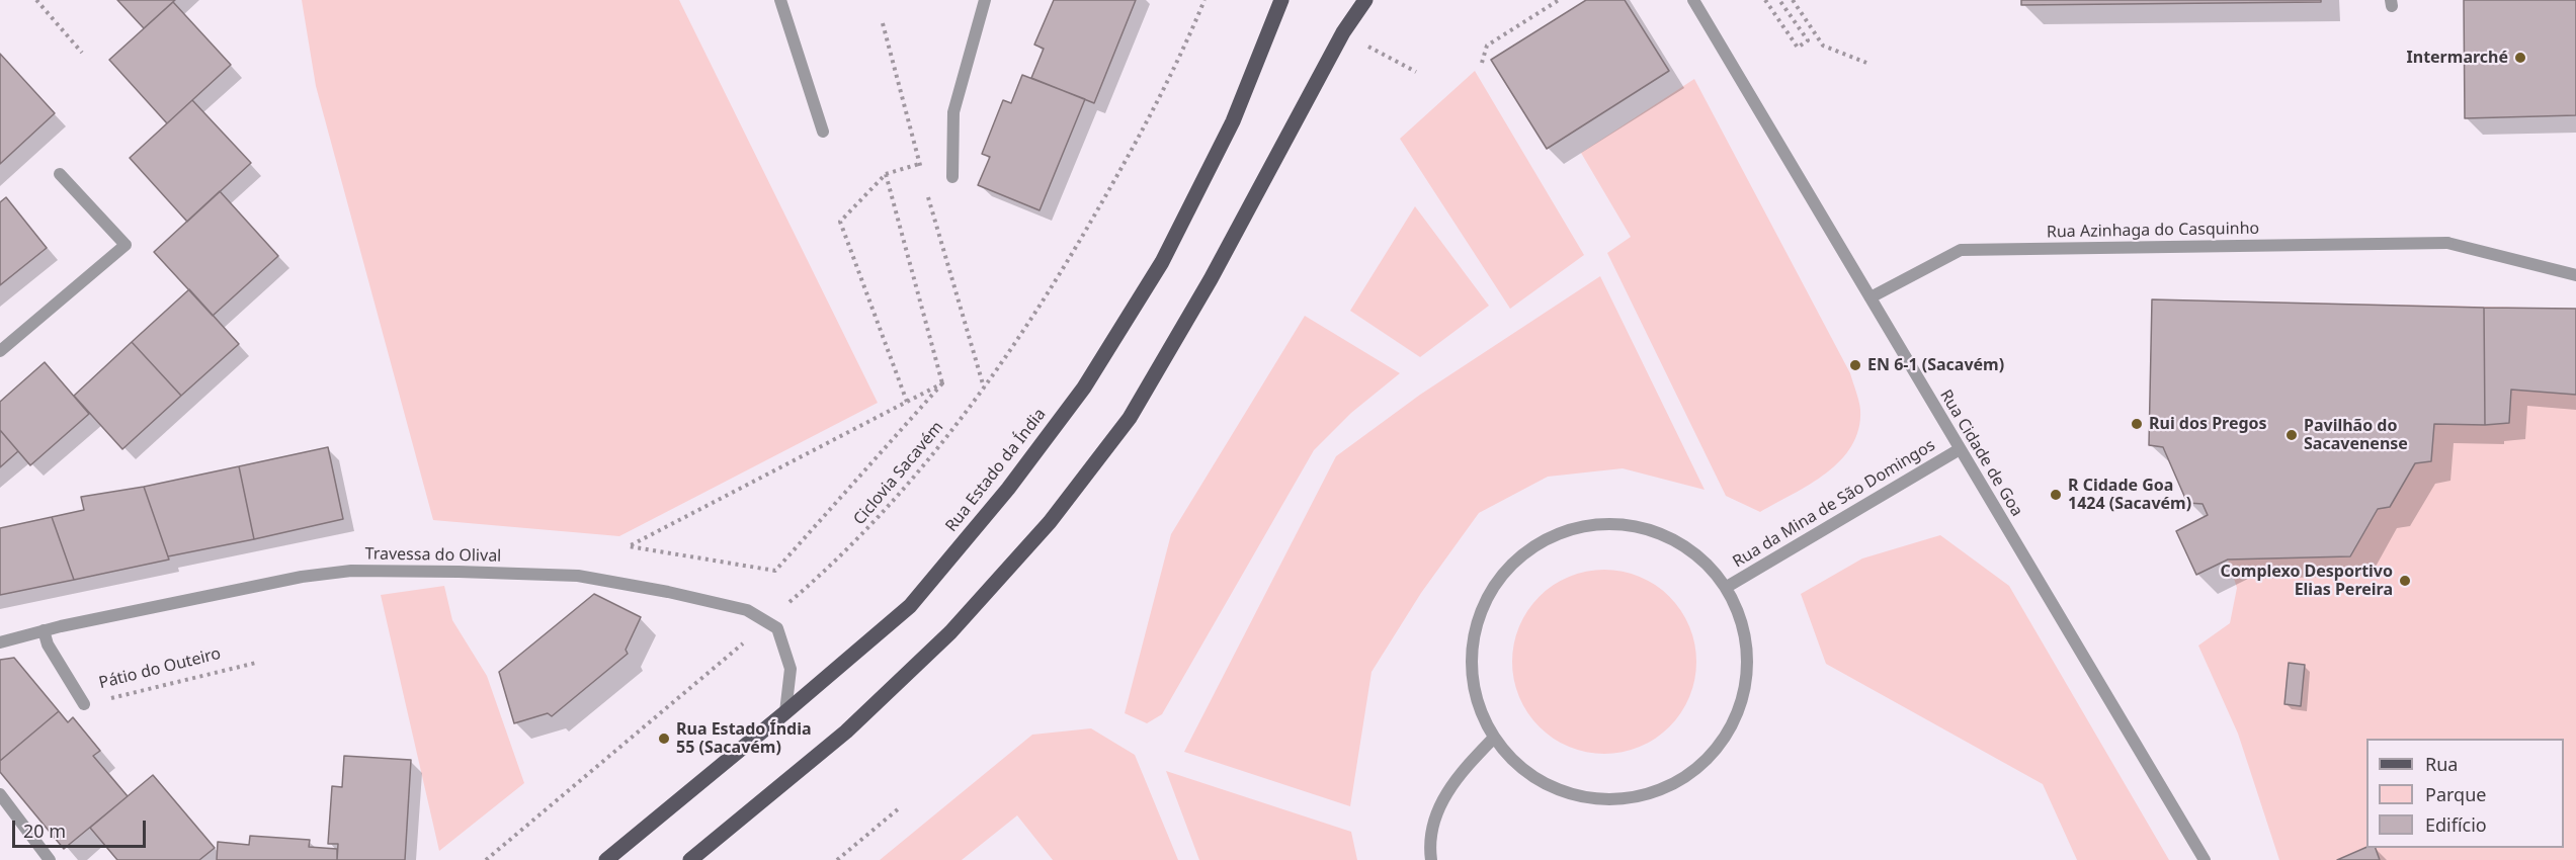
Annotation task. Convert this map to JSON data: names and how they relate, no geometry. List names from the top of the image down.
{
  "streets": {
    "main road": ["Rua Estado da Índia"],
    "street": [
      "Rua Azinhaga do Casquinho",
      "Rua Cidade de Goa",
      "Rua da Mina de São Domingos",
      "Travessa do Olival",
      "Pátio do Outeiro"
    ],
    "path": ["Ciclovia Sacavém"]
  },
  "crossings": [
    ["Rua Azinhaga do Casquinho", "Rua Cidade de Goa"],
    ["Rua Cidade de Goa", "Rua da Mina de São Domingos"],
    ["Rua Estado da Índia", "Travessa do Olival"],
    ["Ciclovia Sacavém", "Travessa do Olival"],
    ["Travessa do Olival", "Pátio do Outeiro"]
  ],
  "places": [
    "Intermarché",
    "EN 6-1 (Sacavém)",
    "Rui dos Pregos",
    "Pavilhão do Sacavenense",
    "R Cidade Goa 1424 (Sacavém)",
    "Complexo Desportivo Elias Pereira",
    "Rua Estado Índia 55 (Sacavém)"
  ],
  "legend": ["Rua", "Parque", "Edifício"],
  "scale_bar": "20 m"
}
